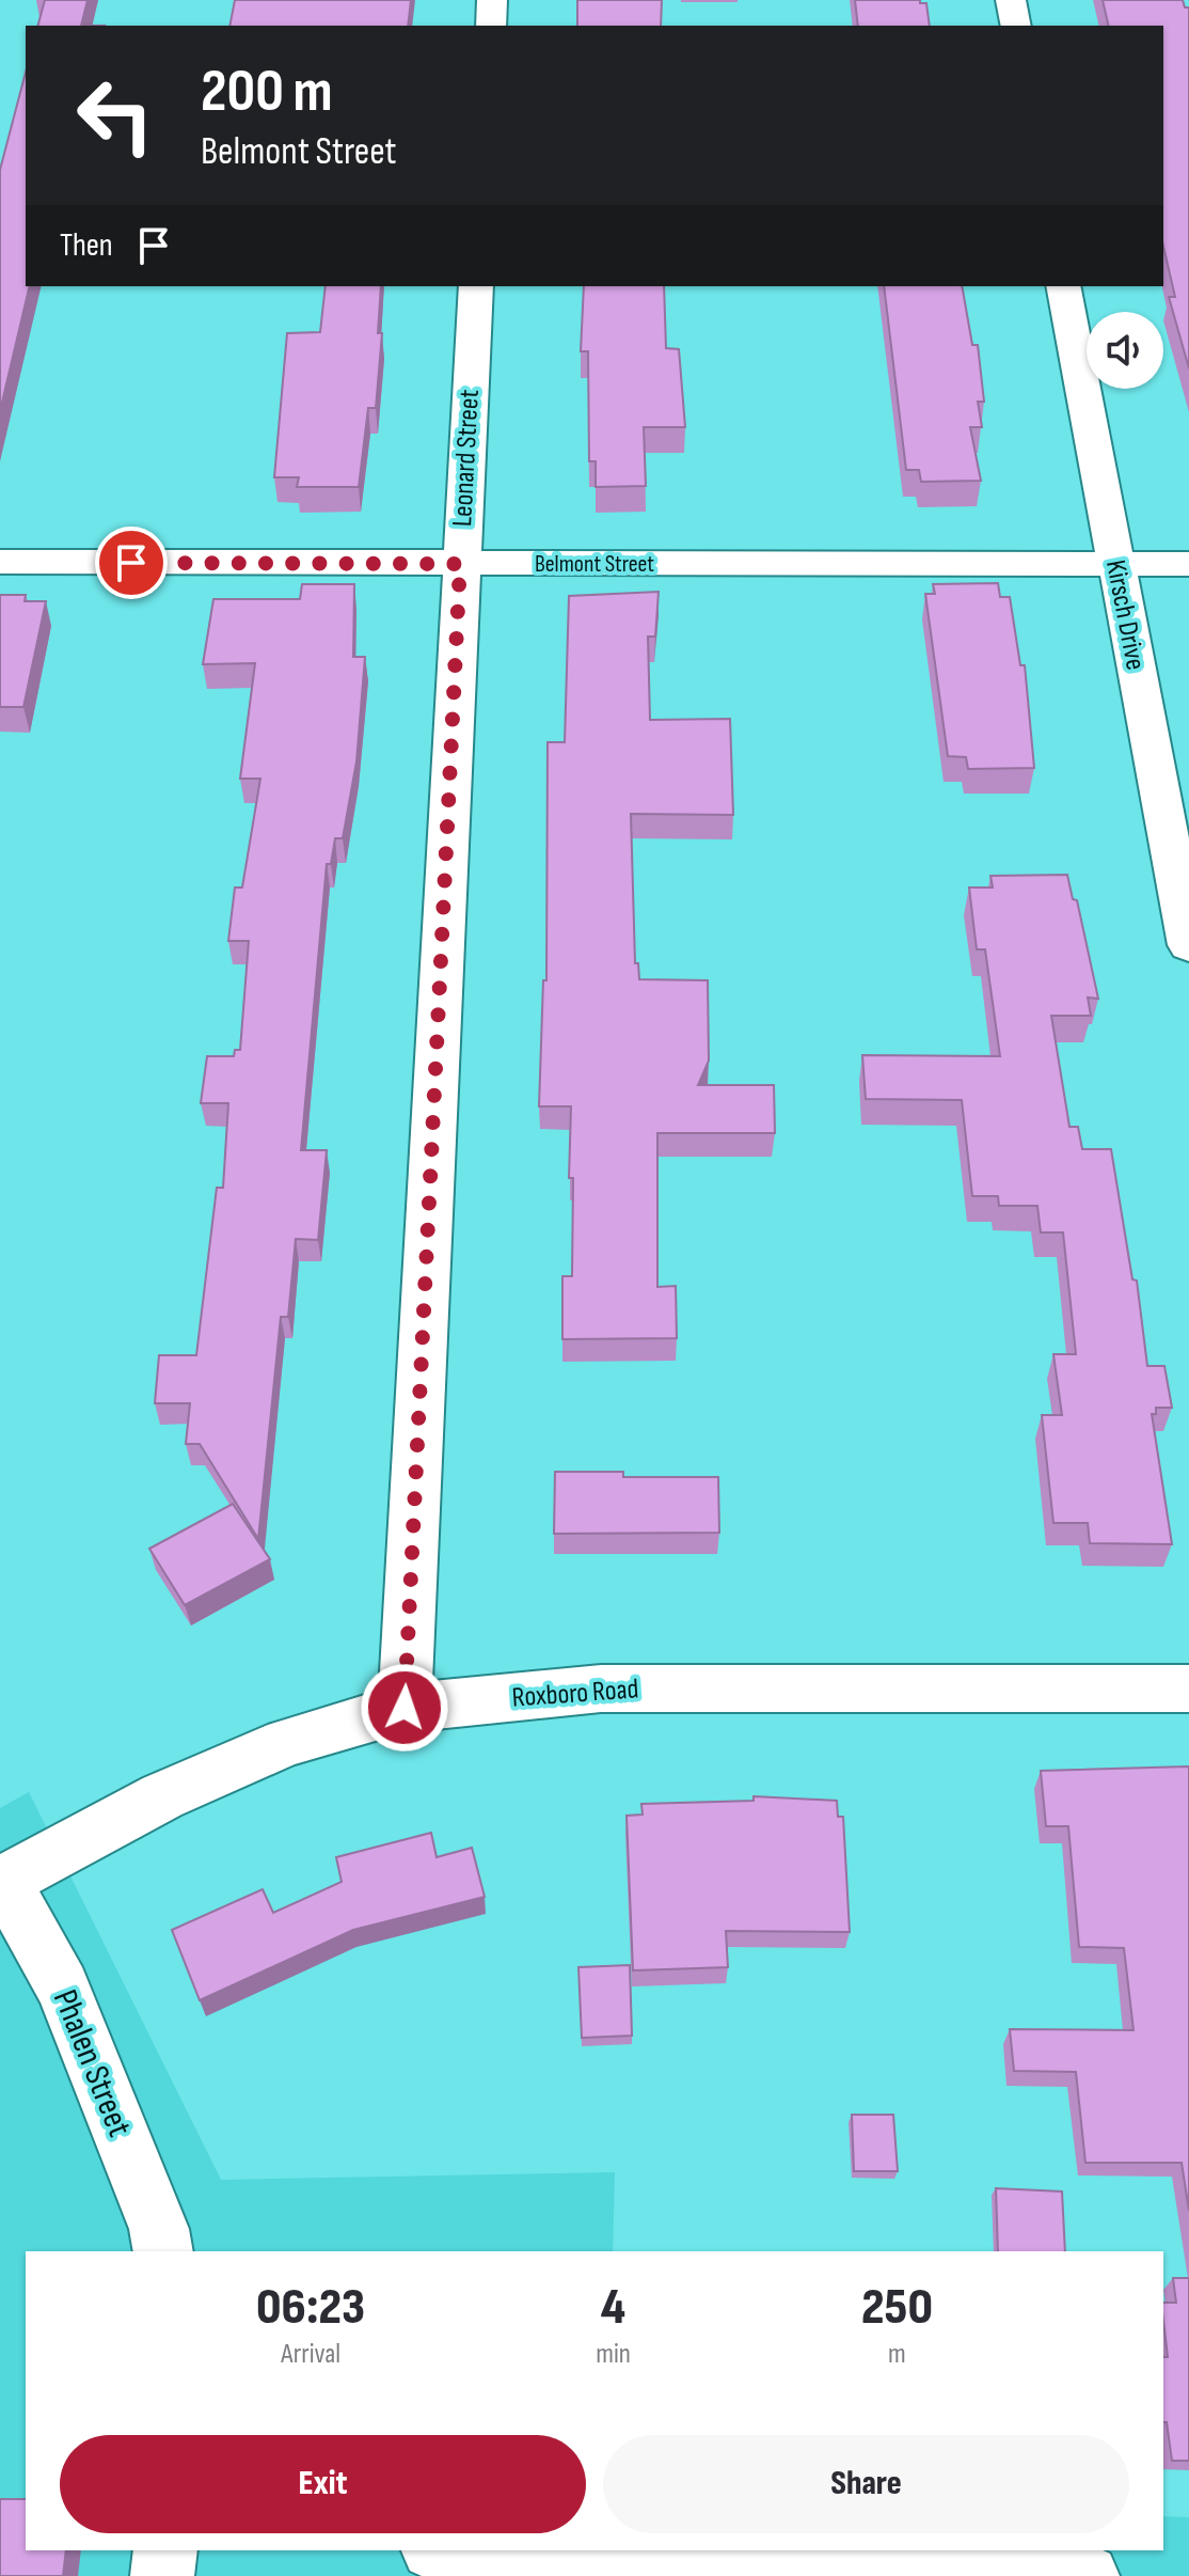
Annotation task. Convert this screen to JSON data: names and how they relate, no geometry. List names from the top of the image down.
{
  "streets": {
    "street": [
      "Leonard Street",
      "Belmont Street",
      "Kirsch Drive",
      "Roxboro Road",
      "Phalen Street"
    ]
  },
  "crossings": [
    ["Leonard Street", "Belmont Street"],
    ["Leonard Street", "Roxboro Road"],
    ["Belmont Street", "Kirsch Drive"],
    ["Roxboro Road", "Phalen Street"]
  ],
  "page": {
    "turn": ["200 m", "Belmont Street"],
    "then": "Then",
    "eta": [
      "06:23",
      "Arrival",
      "4",
      "min",
      "250",
      "m"
    ],
    "buttons": ["Exit", "Share"]
  }
}
